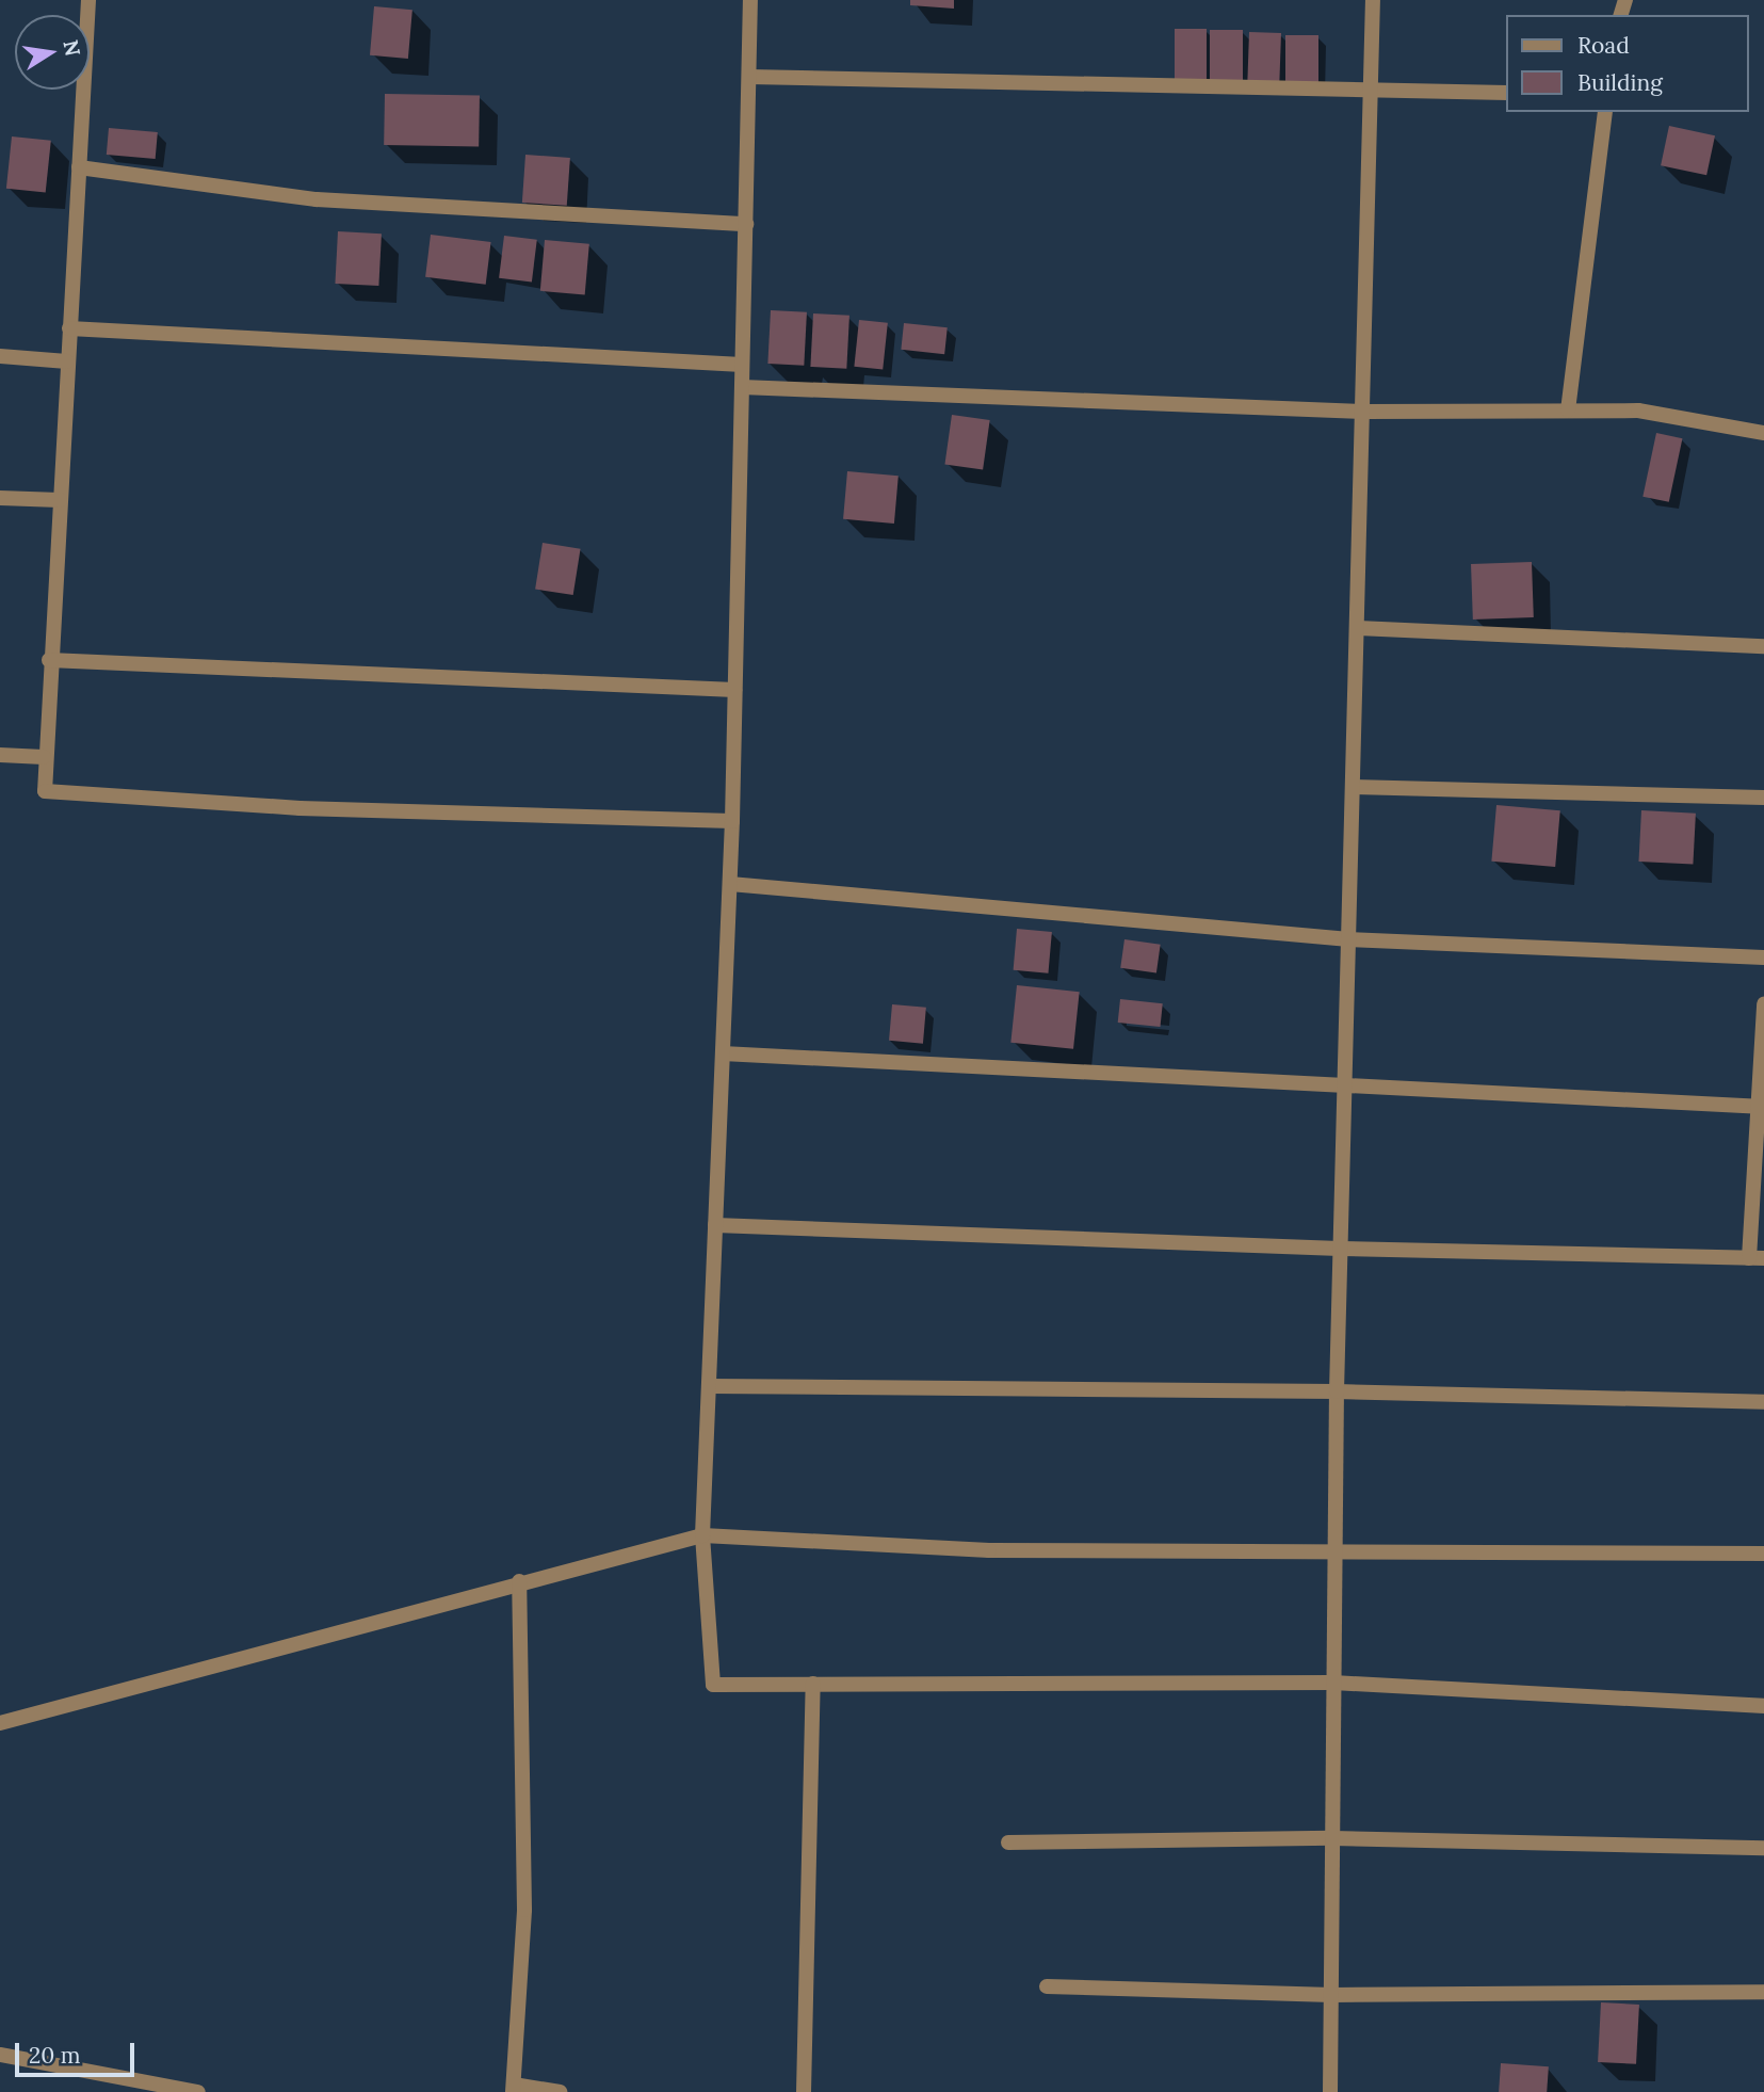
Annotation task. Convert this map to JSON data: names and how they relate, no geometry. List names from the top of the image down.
{
  "legend": ["Road", "Building"],
  "scale_bar": "20 m",
  "north": "right"
}
